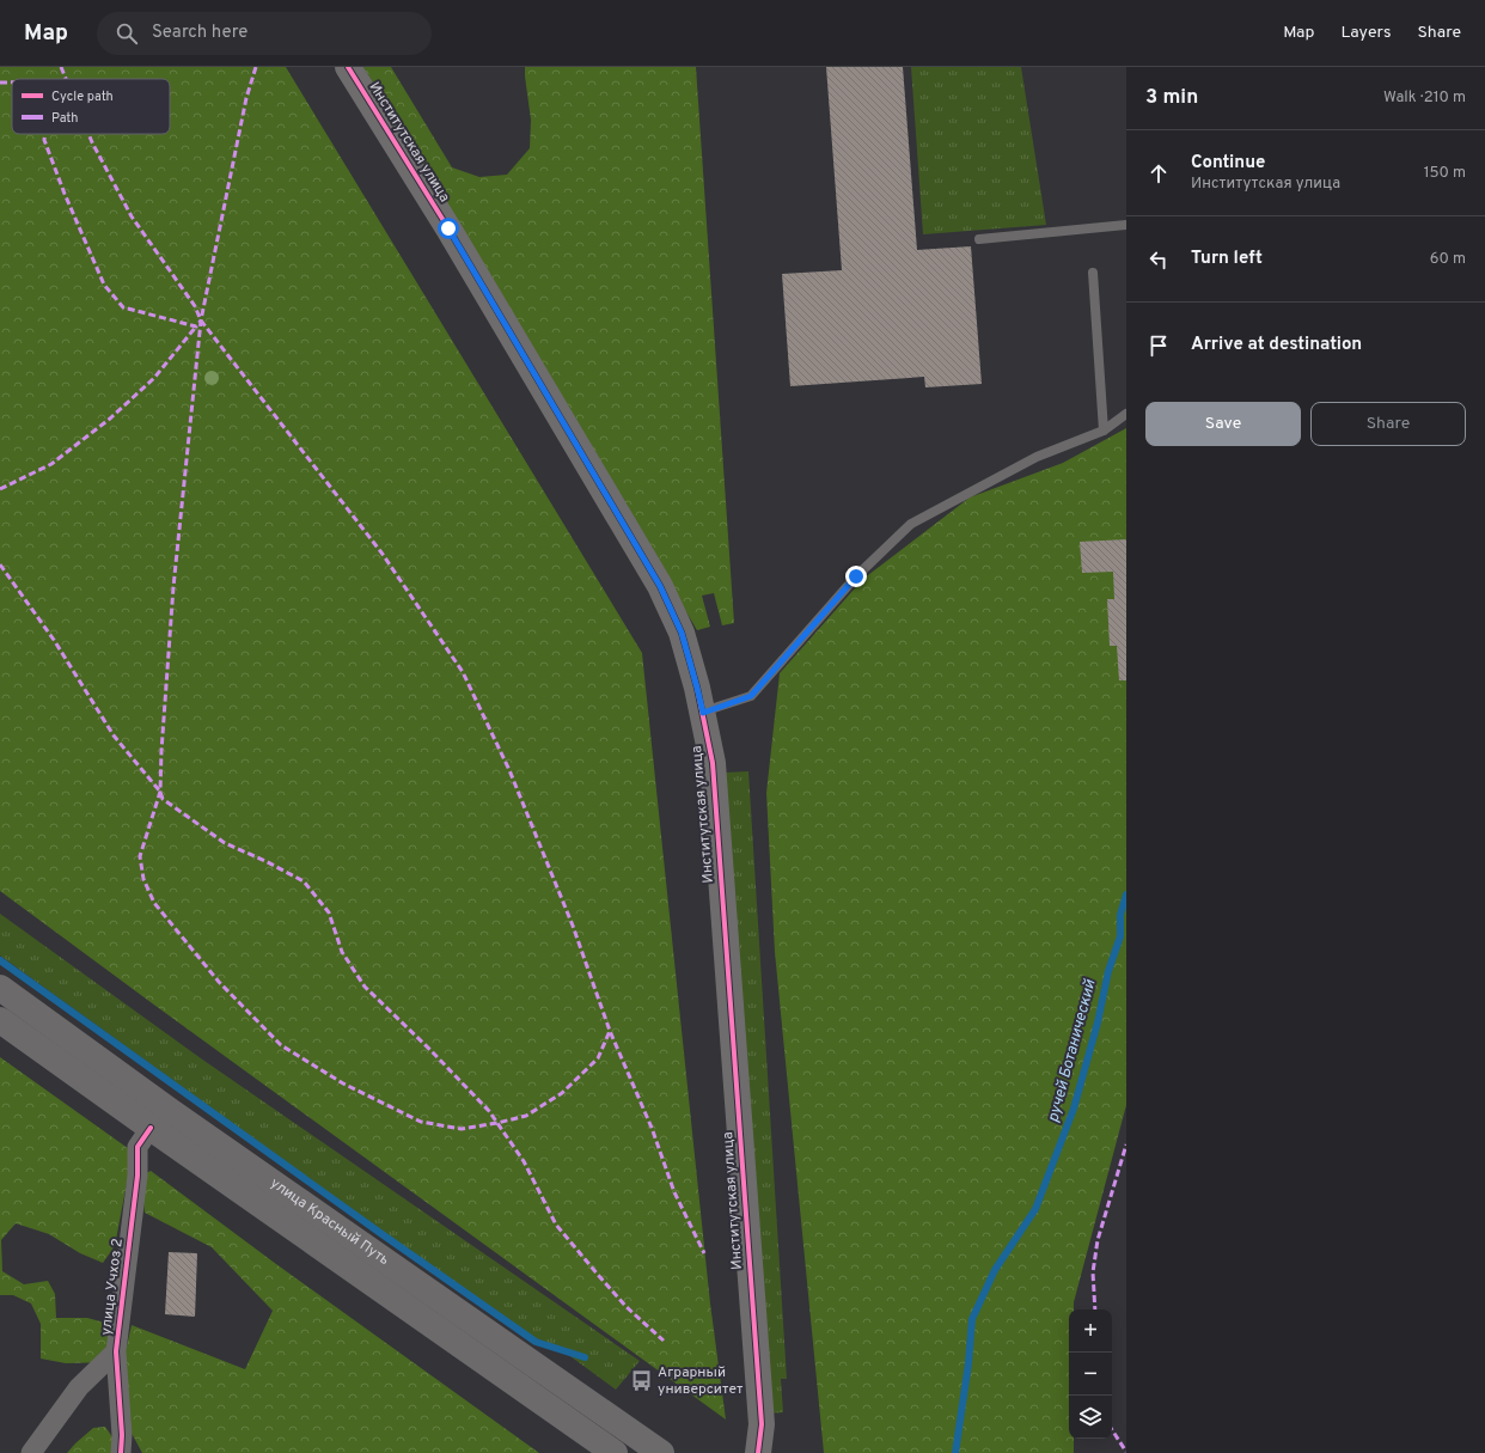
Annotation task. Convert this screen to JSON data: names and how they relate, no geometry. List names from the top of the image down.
{
  "streets": {
    "main road": ["улица Красный Путь"],
    "street": ["Институтская улица", "улица Учхоз 2"]
  },
  "crossings": [
    ["улица Красный Путь", "улица Учхоз 2"]
  ],
  "water": ["ручей Ботанический"],
  "places": {
    "bus stop": ["Аграрный университет"]
  },
  "legend": ["Cycle path", "Path"],
  "page": {
    "header": "Map",
    "search": "Search here",
    "nav": ["Map", "Layers", "Share"],
    "heading": ["3 min", "Walk · 210 m"],
    "list": [
      ["Continue", "Институтская улица", "150 m"],
      ["Turn left", "60 m"],
      "Arrive at destination"
    ],
    "buttons": ["Save", "Share"],
    "map_buttons": ["+", "−"]
  }
}
